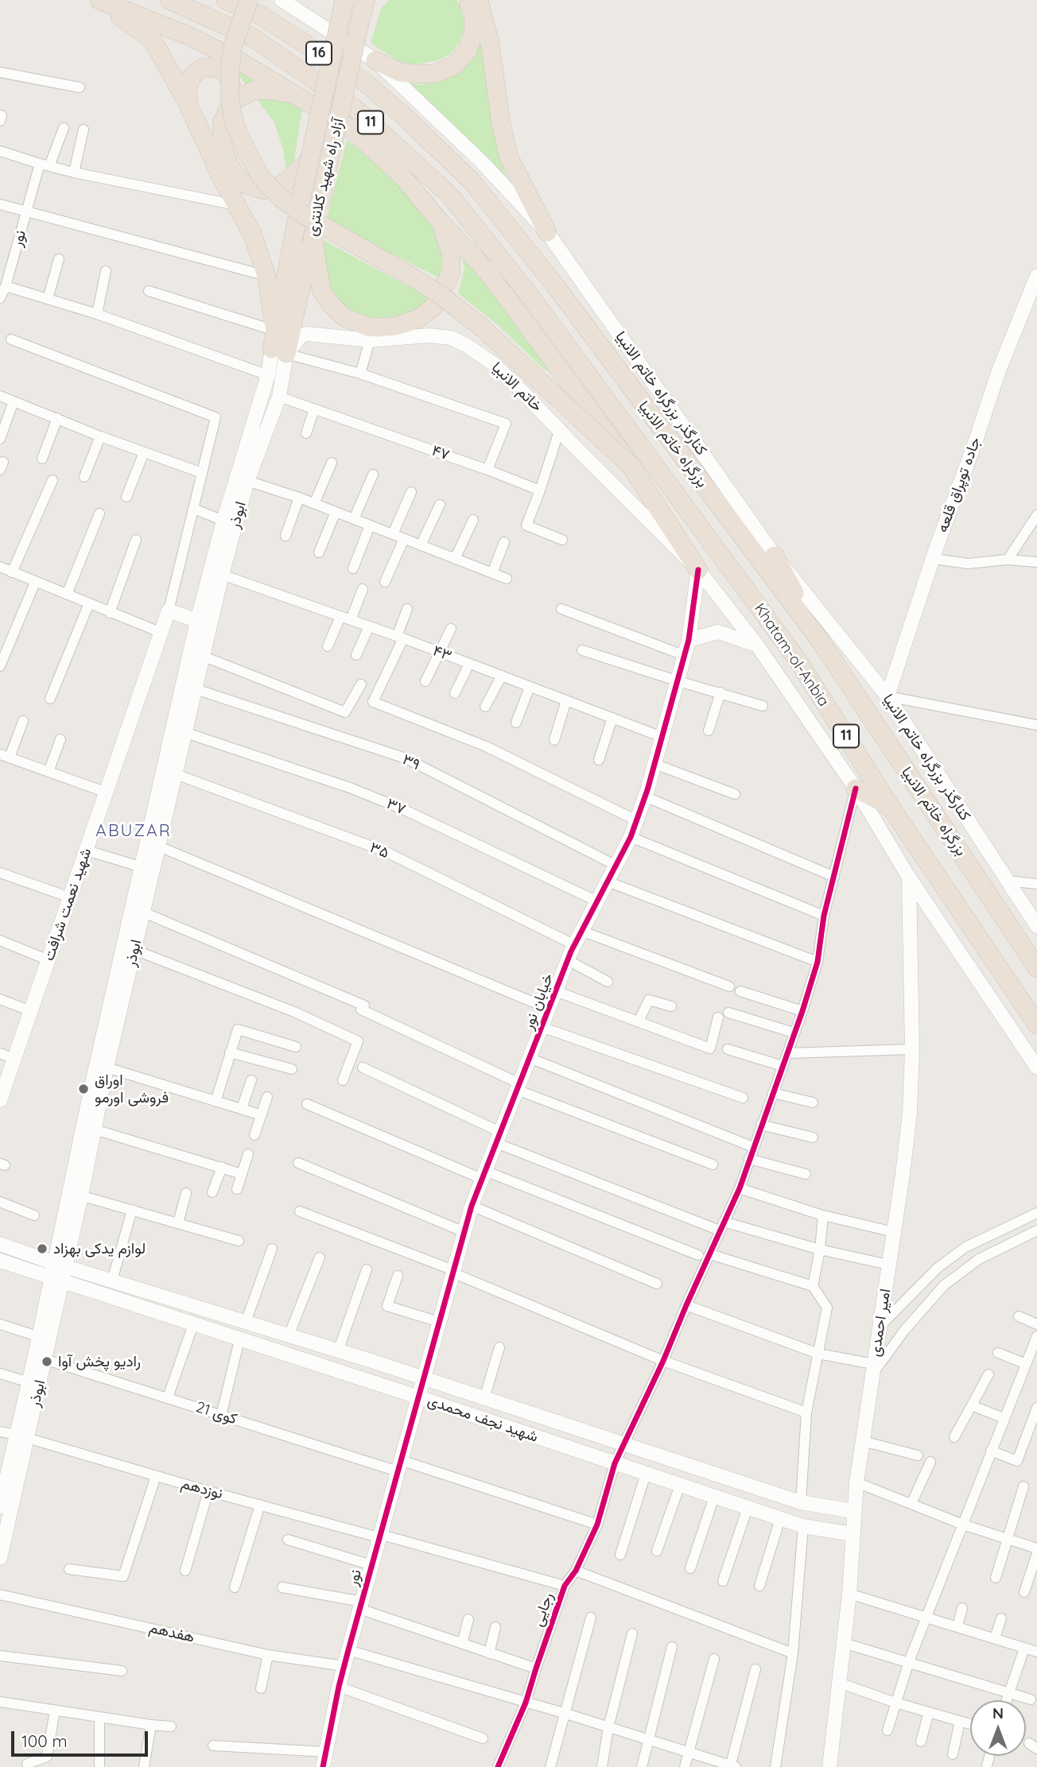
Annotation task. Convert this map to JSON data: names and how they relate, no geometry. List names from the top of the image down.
{
  "streets": {
    "highway": [
      "16",
      "11",
      "آزاد راه شهید کلانتری",
      "بزرگراه خاتم الانبیا",
      "Khatam-ol-Anbia"
    ],
    "main road": [
      "نور",
      "خاتم الانبیا",
      "کنارگذر بزرگراه خاتم الانبیا",
      "جاده توپراق قلعه",
      "ابوذر",
      "شهید نعمت شرافت",
      "خیابان نور",
      "امیر احمدی",
      "شهید نجف محمدی"
    ],
    "street": [
      "۴۷",
      "۴۳",
      "۳۹",
      "۳۷",
      "۳۵",
      "کوی 21",
      "نوزدهم",
      "رجایی",
      "هفدهم"
    ]
  },
  "crossings": [
    ["آزاد راه شهید کلانتری", "خاتم الانبیا"],
    ["آزاد راه شهید کلانتری", "ابوذر"],
    ["نور", "خیابان نور"],
    ["نور", "کوی 21"],
    ["نور", "شهید نجف محمدی"],
    ["نور", "نوزدهم"],
    ["نور", "هفدهم"],
    ["خاتم الانبیا", "ابوذر"],
    ["خاتم الانبیا", "خیابان نور"],
    ["کنارگذر بزرگراه خاتم الانبیا", "جاده توپراق قلعه"],
    ["۴۷", "ابوذر"],
    ["ابوذر", "۴۳"],
    ["ابوذر", "۳۹"],
    ["ابوذر", "۳۷"],
    ["ابوذر", "۳۵"],
    ["ابوذر", "کوی 21"],
    ["ابوذر", "شهید نجف محمدی"],
    ["ابوذر", "نوزدهم"],
    ["۴۳", "خیابان نور"],
    ["۳۹", "خیابان نور"],
    ["۳۷", "خیابان نور"],
    ["۳۵", "خیابان نور"],
    ["خیابان نور", "شهید نجف محمدی"],
    ["امیر احمدی", "شهید نجف محمدی"],
    ["کوی 21", "رجایی"],
    ["شهید نجف محمدی", "رجایی"],
    ["نوزدهم", "رجایی"]
  ],
  "districts": ["ABUZAR"],
  "places": ["اوراق فروشی اورمو", "لوازم یدکی بهزاد", "رادیو پخش آوا"],
  "scale_bar": "100 m",
  "north": "top"
}
